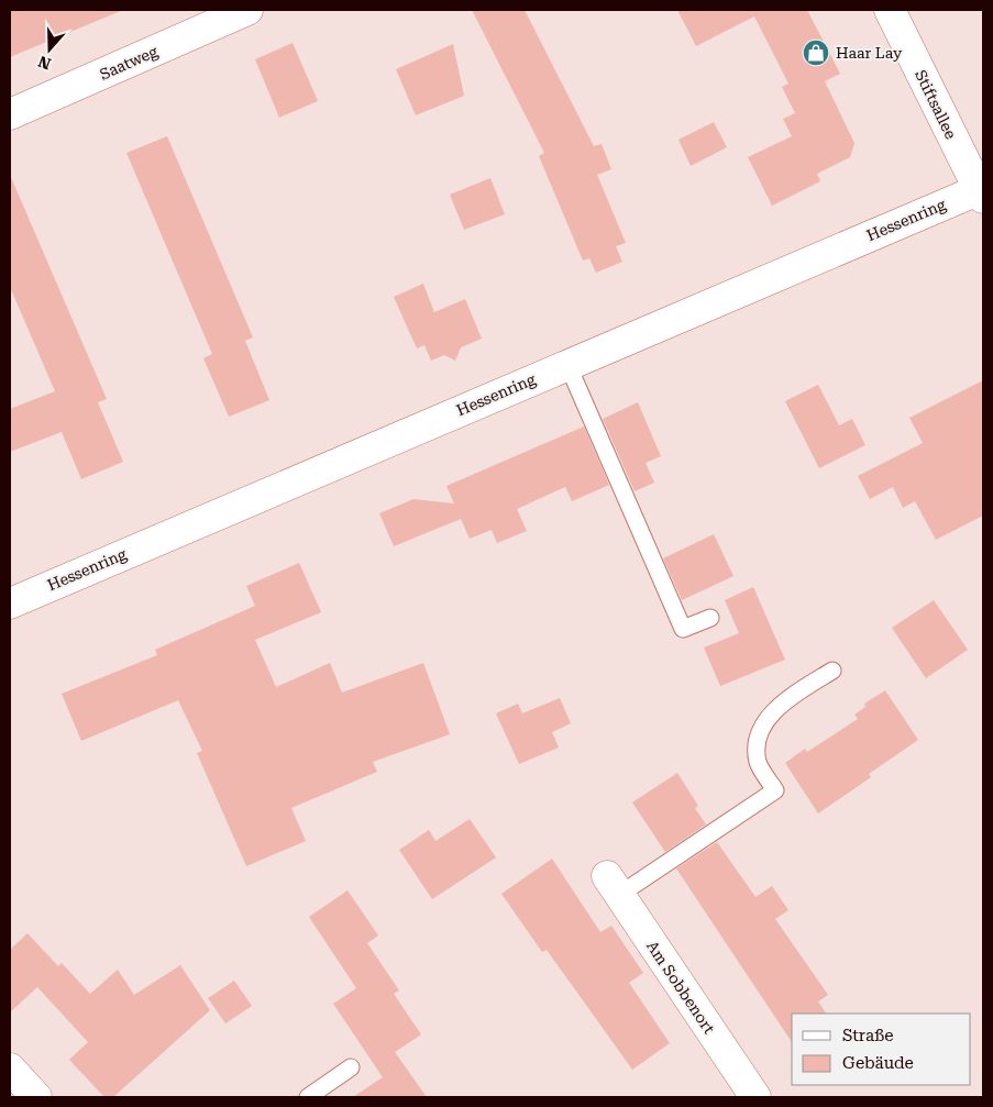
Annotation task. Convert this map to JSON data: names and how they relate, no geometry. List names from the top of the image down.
{
  "streets": {
    "street": [
      "Saatweg",
      "Stiftsallee",
      "Hessenring",
      "Am Sobbenort"
    ]
  },
  "crossings": [
    ["Stiftsallee", "Hessenring"]
  ],
  "places": {
    "shop": ["Haar Lay"]
  },
  "legend": ["Straße", "Gebäude"],
  "north": "bottom"
}
